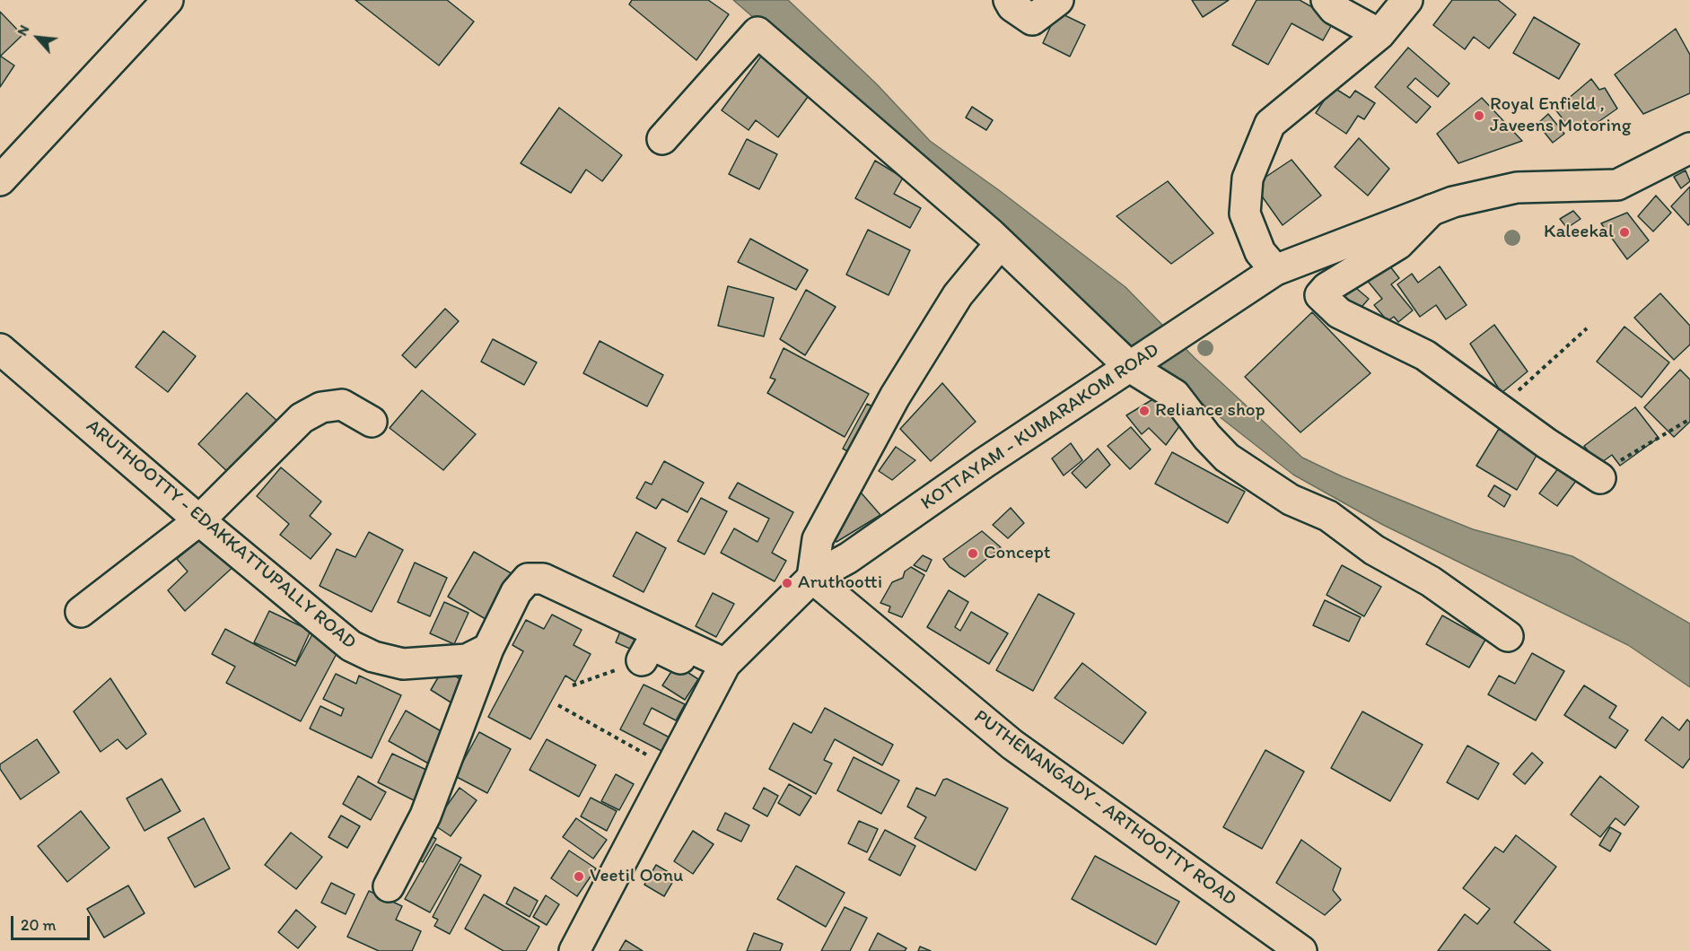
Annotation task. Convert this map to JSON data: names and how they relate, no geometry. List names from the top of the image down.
{
  "streets": {
    "street": ["KOTTAYAM - KUMARAKOM ROAD", "ARUTHOOTTY - EDAKKATTUPALLY ROAD", "PUTHENANGADY - ARTHOOTTY ROAD"]
  },
  "crossings": [
    ["KOTTAYAM - KUMARAKOM ROAD", "PUTHENANGADY - ARTHOOTTY ROAD"]
  ],
  "places": [
    "Royal Enfield , Javeens Motoring",
    "Kaleekal",
    "Reliance shop",
    "Concept",
    "Aruthootti",
    "Veetil Oonu"
  ],
  "scale_bar": "20 m",
  "north": "top left"
}
